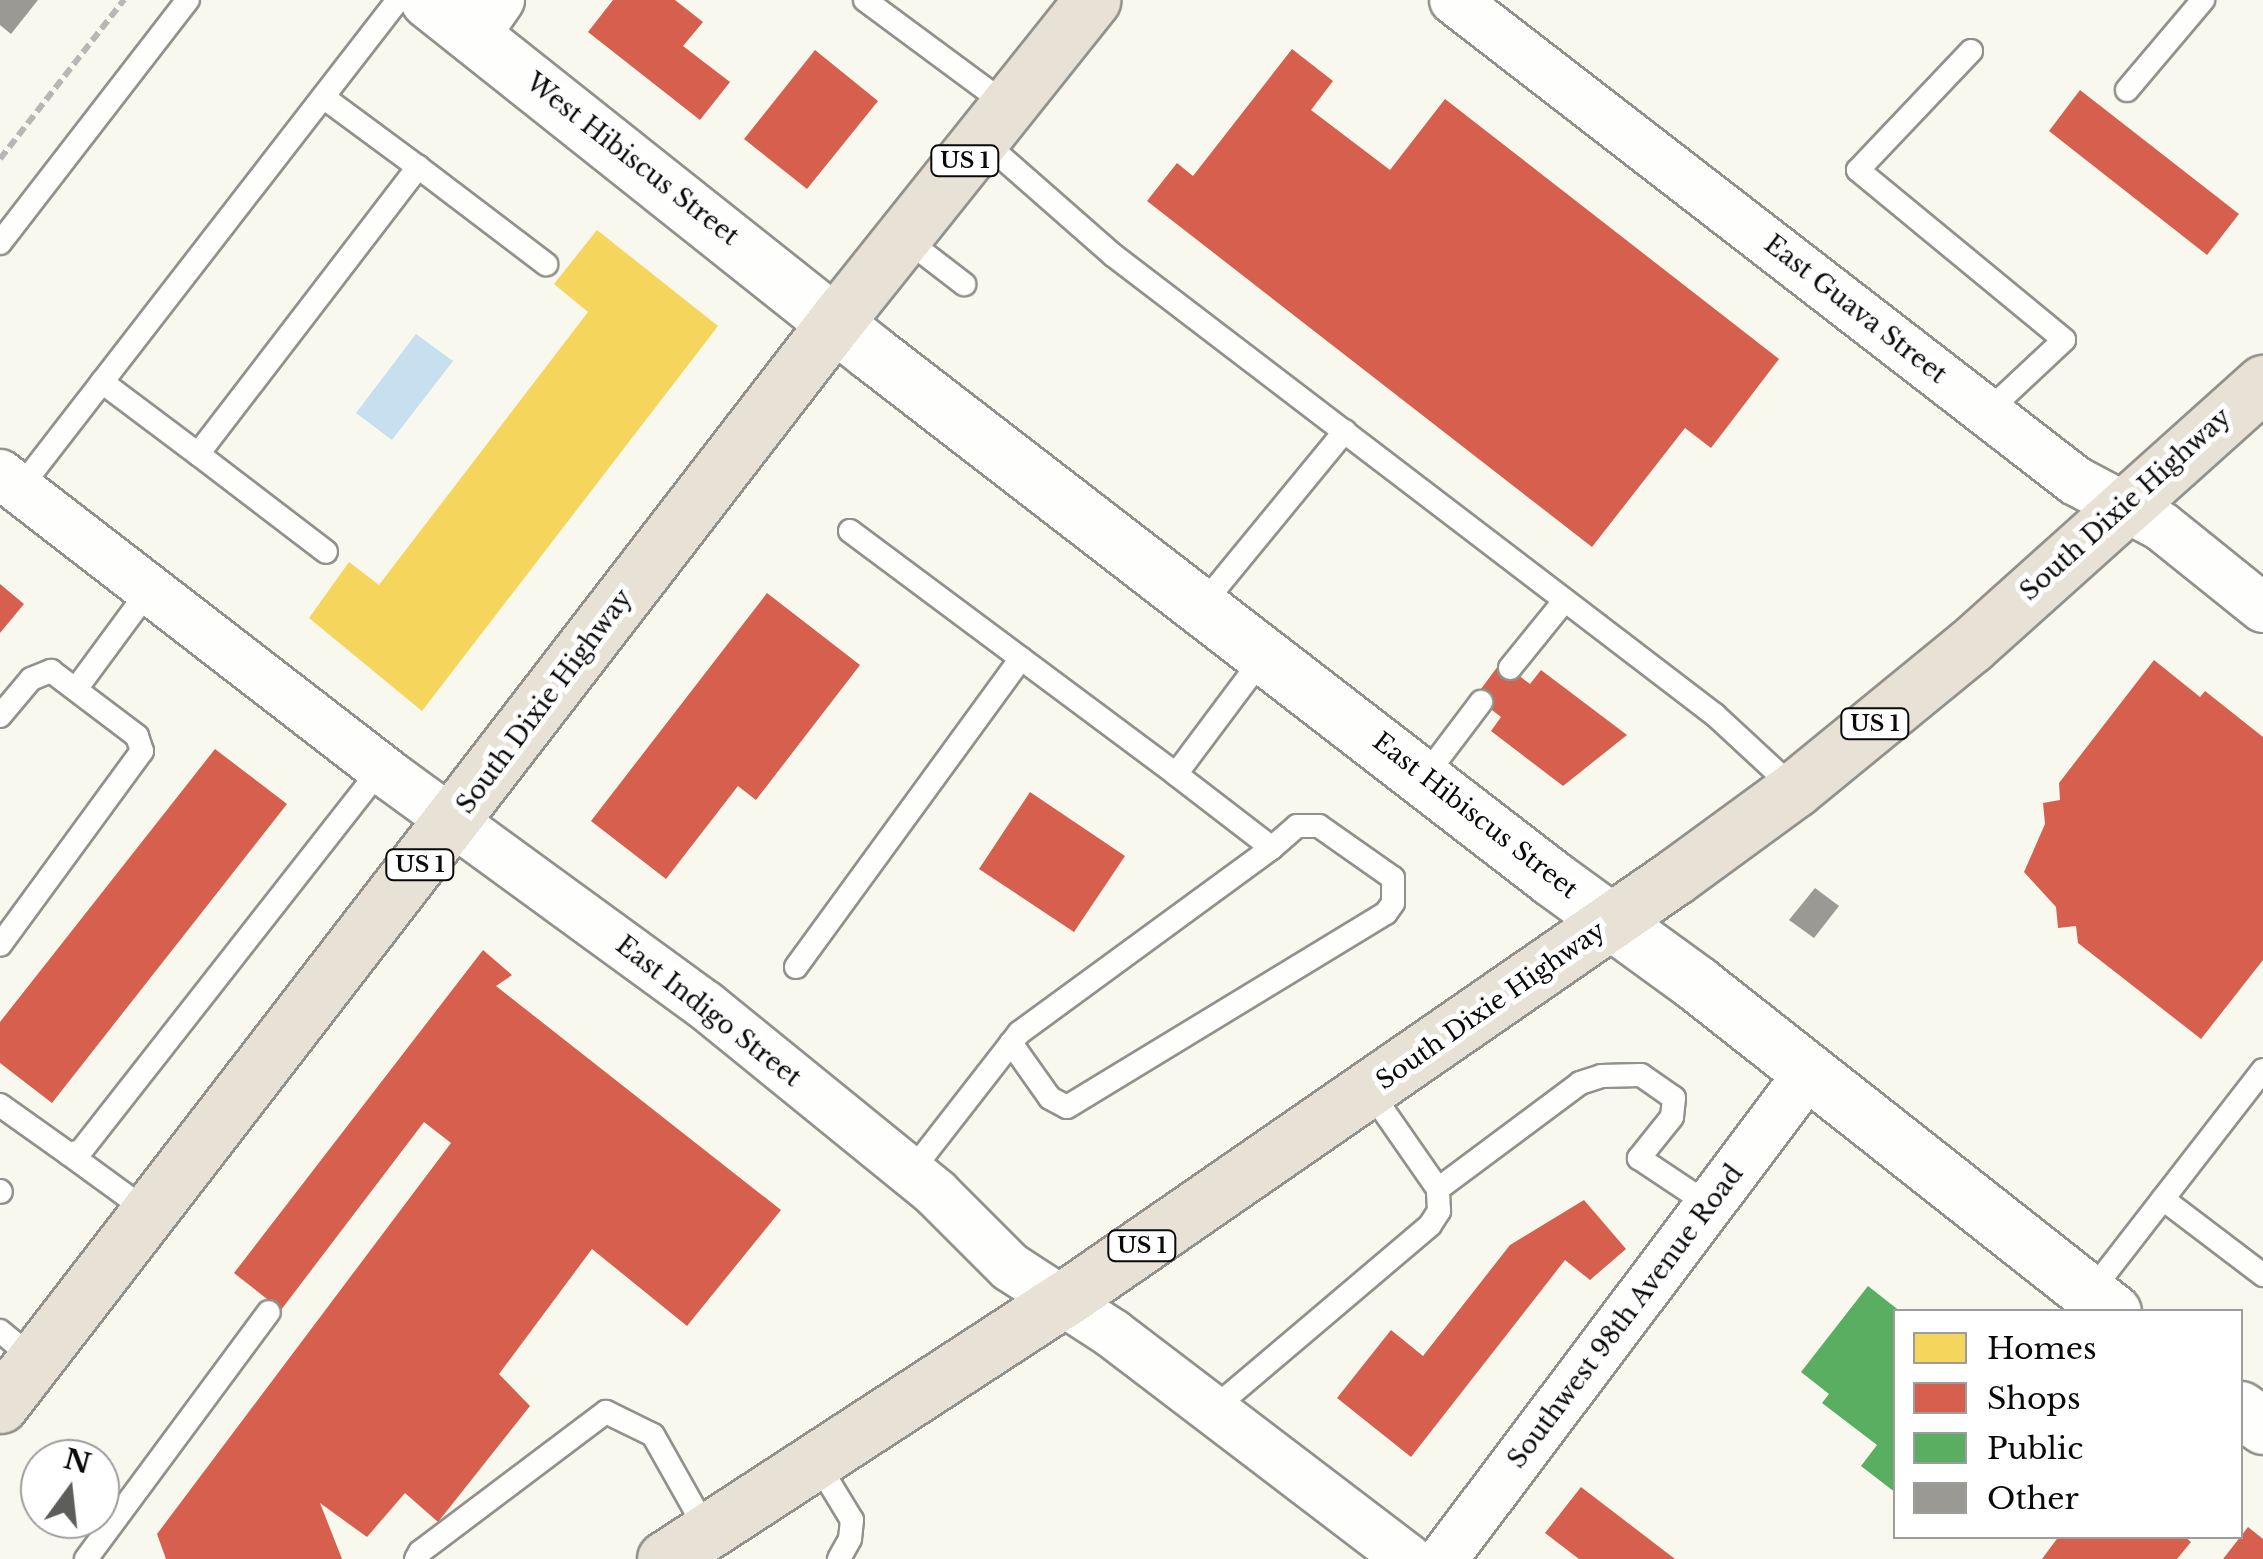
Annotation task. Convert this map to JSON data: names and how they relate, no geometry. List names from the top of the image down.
{
  "streets": {
    "highway": ["US 1", "South Dixie Highway"],
    "street": [
      "West Hibiscus Street",
      "East Guava Street",
      "East Hibiscus Street",
      "East Indigo Street",
      "Southwest 98th Avenue Road"
    ]
  },
  "crossings": [
    ["West Hibiscus Street", "South Dixie Highway"],
    ["West Hibiscus Street", "East Hibiscus Street"],
    ["East Guava Street", "South Dixie Highway"],
    ["South Dixie Highway", "East Hibiscus Street"],
    ["South Dixie Highway", "East Indigo Street"],
    ["East Hibiscus Street", "Southwest 98th Avenue Road"]
  ],
  "legend": [
    "Homes",
    "Shops",
    "Public",
    "Other"
  ],
  "north": "top"
}
